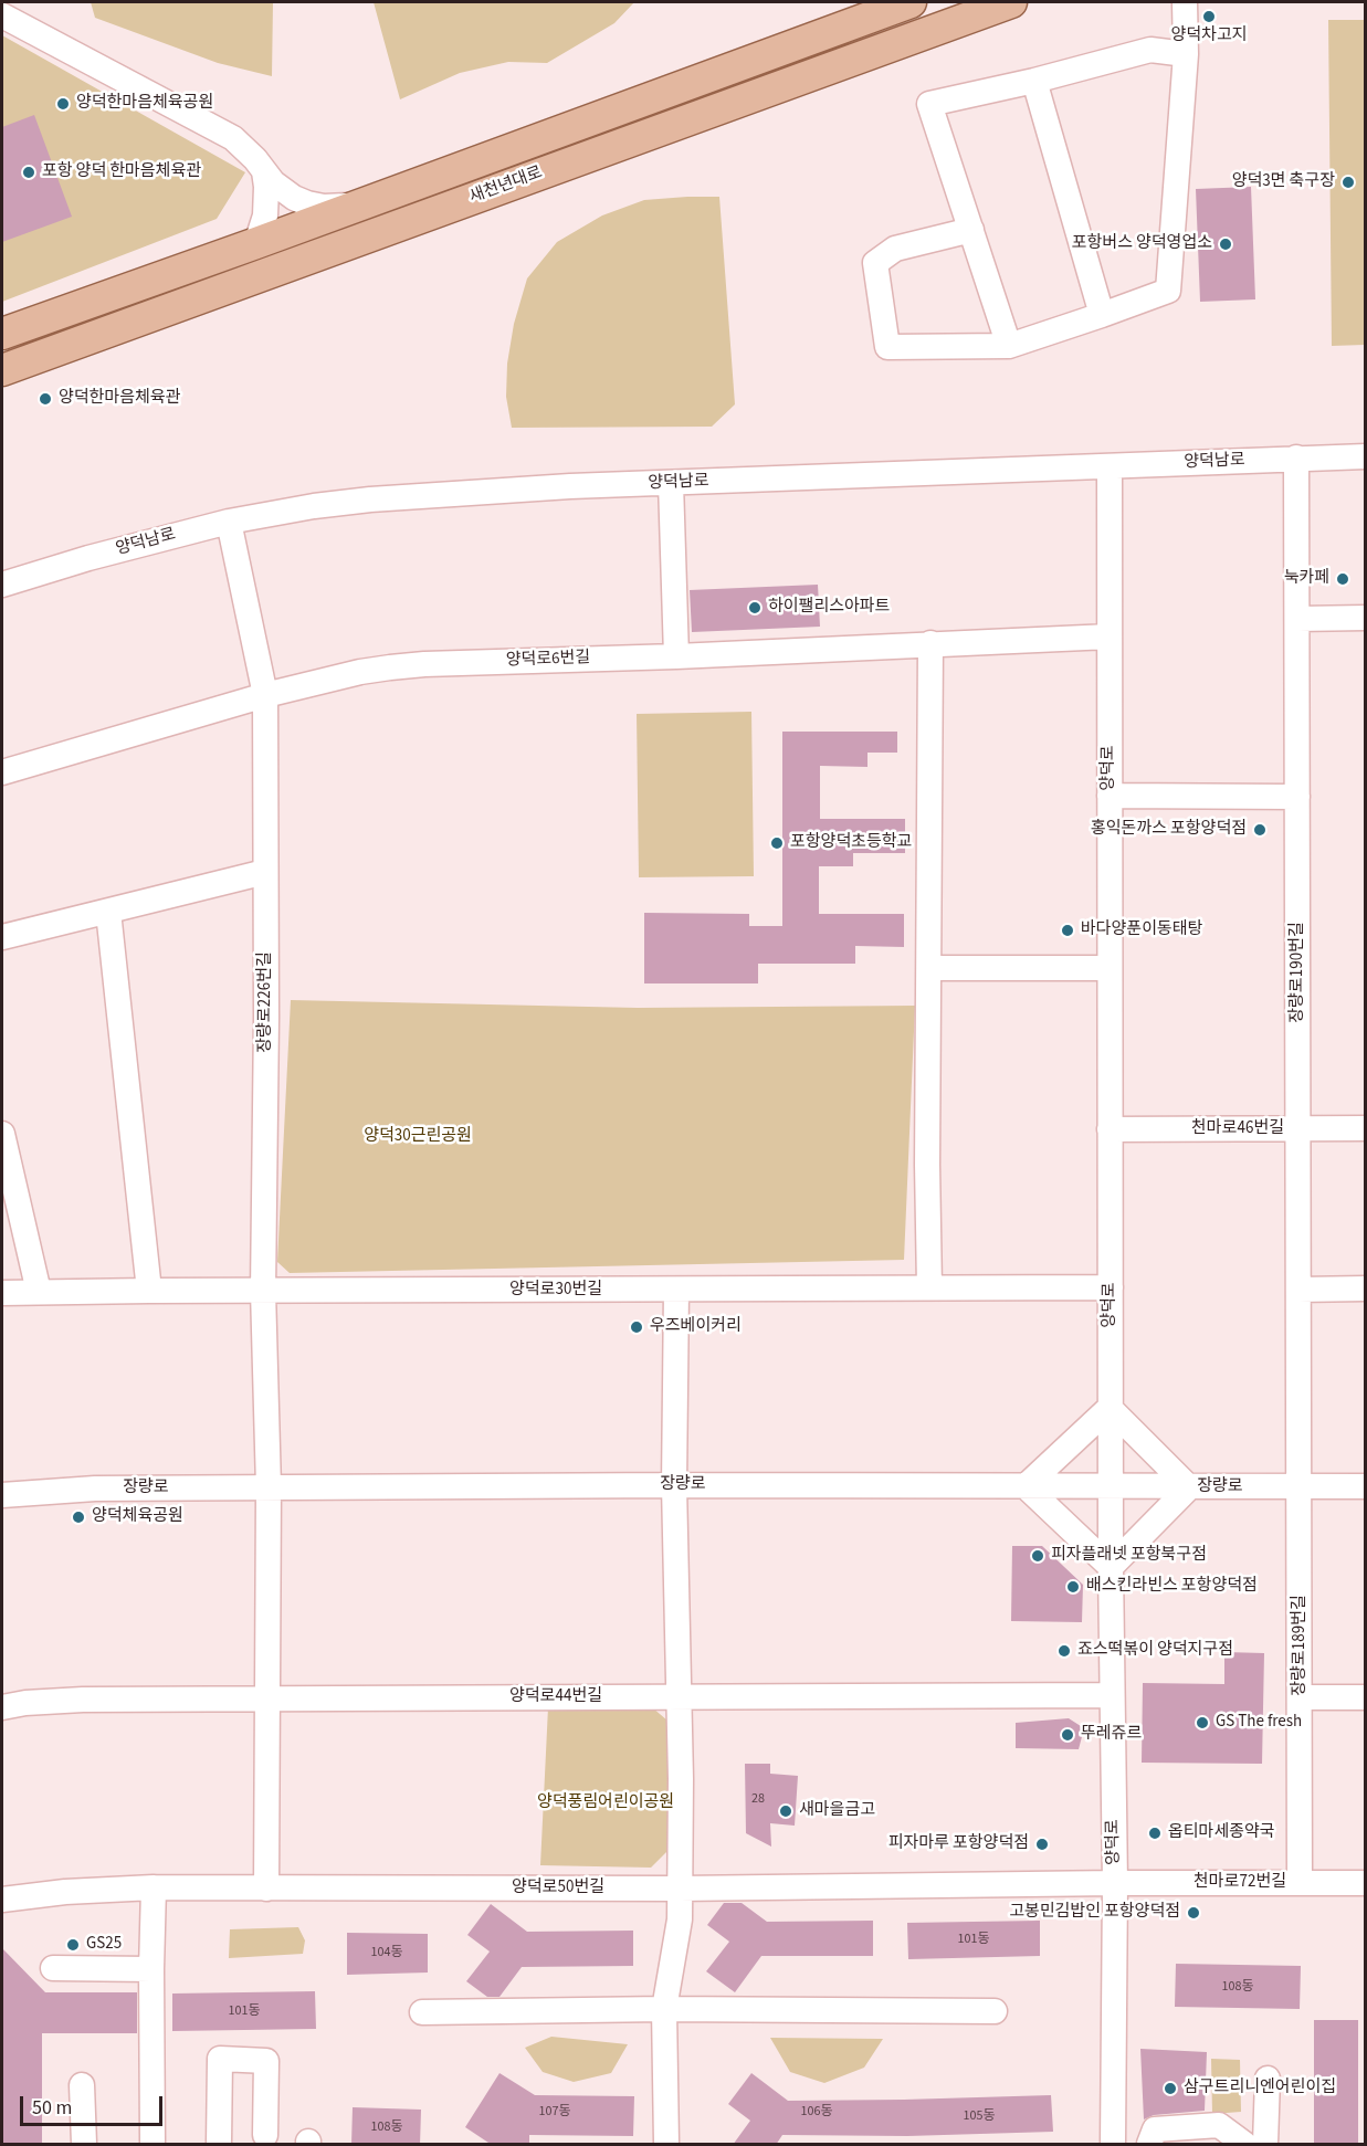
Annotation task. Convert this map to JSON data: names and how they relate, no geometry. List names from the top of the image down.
{
  "streets": {
    "main road": ["새천년대로"],
    "street": [
      "양덕남로",
      "양덕로6번길",
      "양덕로",
      "장량로190번길",
      "장량로226번길",
      "천마로46번길",
      "양덕로30번길",
      "장량로",
      "장량로189번길",
      "양덕로44번길",
      "천마로72번길",
      "양덕로50번길"
    ]
  },
  "crossings": [
    ["양덕남로", "양덕로"],
    ["양덕남로", "장량로190번길"],
    ["양덕남로", "장량로226번길"],
    ["양덕로6번길", "양덕로"],
    ["양덕로6번길", "장량로226번길"],
    ["양덕로", "천마로46번길"],
    ["양덕로", "양덕로30번길"],
    ["양덕로", "장량로"],
    ["양덕로", "양덕로44번길"],
    ["양덕로", "천마로72번길"],
    ["양덕로", "양덕로50번길"],
    ["장량로190번길", "천마로46번길"],
    ["장량로190번길", "장량로"],
    ["장량로190번길", "장량로189번길"],
    ["장량로226번길", "양덕로30번길"],
    ["장량로226번길", "장량로"],
    ["장량로226번길", "양덕로44번길"],
    ["장량로226번길", "양덕로50번길"],
    ["장량로", "장량로189번길"],
    ["장량로189번길", "천마로72번길"],
    ["천마로72번길", "양덕로50번길"]
  ],
  "parks": ["양덕30근린공원", "양덕풍림어린이공원"],
  "places": [
    "양덕차고지",
    "양덕한마음체육공원",
    "포항 양덕 한마음체육관",
    "양덕3면 축구장",
    "포항버스 양덕영업소",
    "양덕한마음체육관",
    "눅카페",
    "하이팰리스아파트",
    "홍익돈까스 포항양덕점",
    "포항양덕초등학교",
    "바다양푼이동태탕",
    "우즈베이커리",
    "양덕체육공원",
    "피자플래넷 포항북구점",
    "배스킨라빈스 포항양덕점",
    "죠스떡볶이 양덕지구점",
    "GS The fresh",
    "뚜레쥬르",
    "새마을금고",
    "옵티마세종약국",
    "피자마루 포항양덕점",
    "고봉민김밥인 포항양덕점",
    "GS25",
    "삼구트리니엔어린이집"
  ],
  "house_numbers": [
    "28",
    "101동",
    "104동",
    "108동",
    "101동",
    "107동",
    "106동",
    "105동",
    "108동"
  ],
  "scale_bar": "50 m"
}
